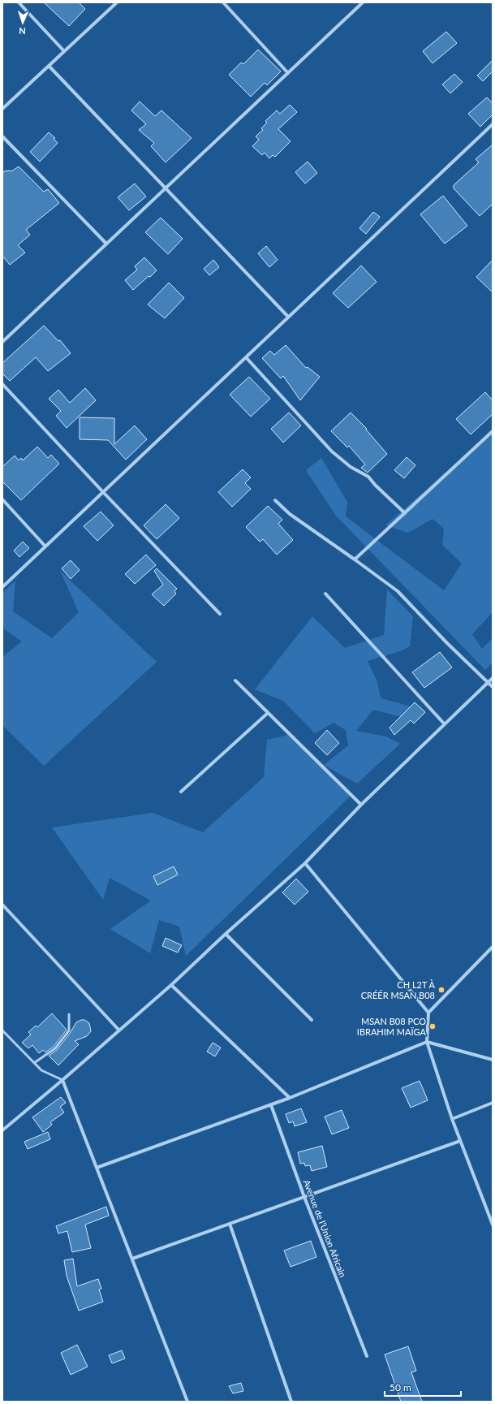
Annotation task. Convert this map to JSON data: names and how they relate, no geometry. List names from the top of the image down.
{
  "streets": {
    "street": ["Avenue de l’Union Africain"]
  },
  "places": ["CH L2T À CRÉÉR MSAN B08", "MSAN B08 PCO IBRAHIM MAÏGA"],
  "scale_bar": "50 m",
  "north": "bottom"
}
